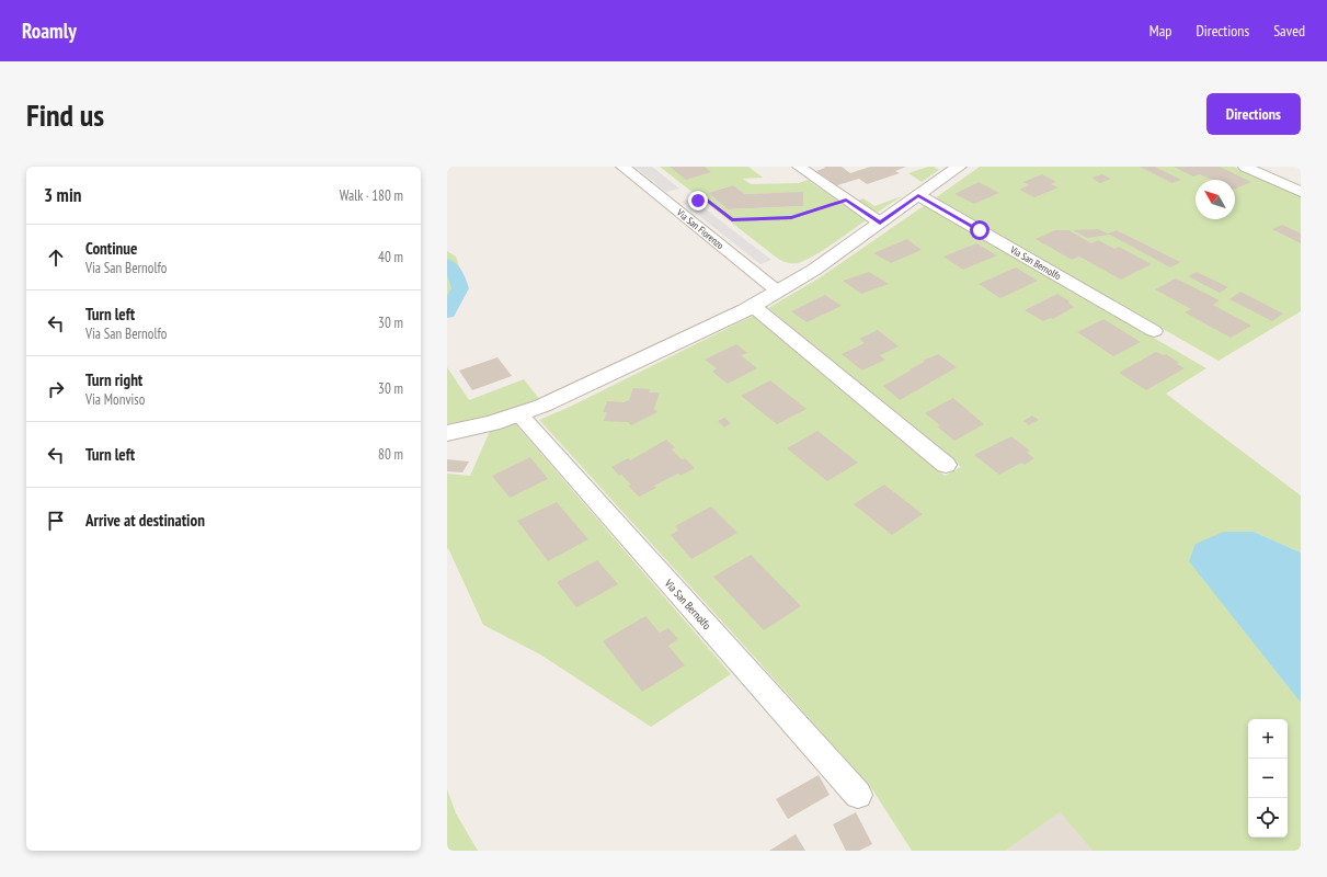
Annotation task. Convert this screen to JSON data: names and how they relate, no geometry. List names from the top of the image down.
{
  "streets": {
    "street": ["Via San Fiorenzo", "Via San Bernolfo"]
  },
  "north": "top left",
  "page": {
    "header": "Roamly",
    "nav": ["Map", "Directions", "Saved"],
    "buttons": "Directions",
    "title": "Find us",
    "heading": ["3 min", "Walk · 180 m"],
    "list": [
      ["Continue", "Via San Bernolfo", "40 m"],
      ["Turn left", "Via San Bernolfo", "30 m"],
      ["Turn right", "Via Monviso", "30 m"],
      ["Turn left", "80 m"],
      "Arrive at destination"
    ],
    "map_buttons": ["+", "−"]
  }
}
